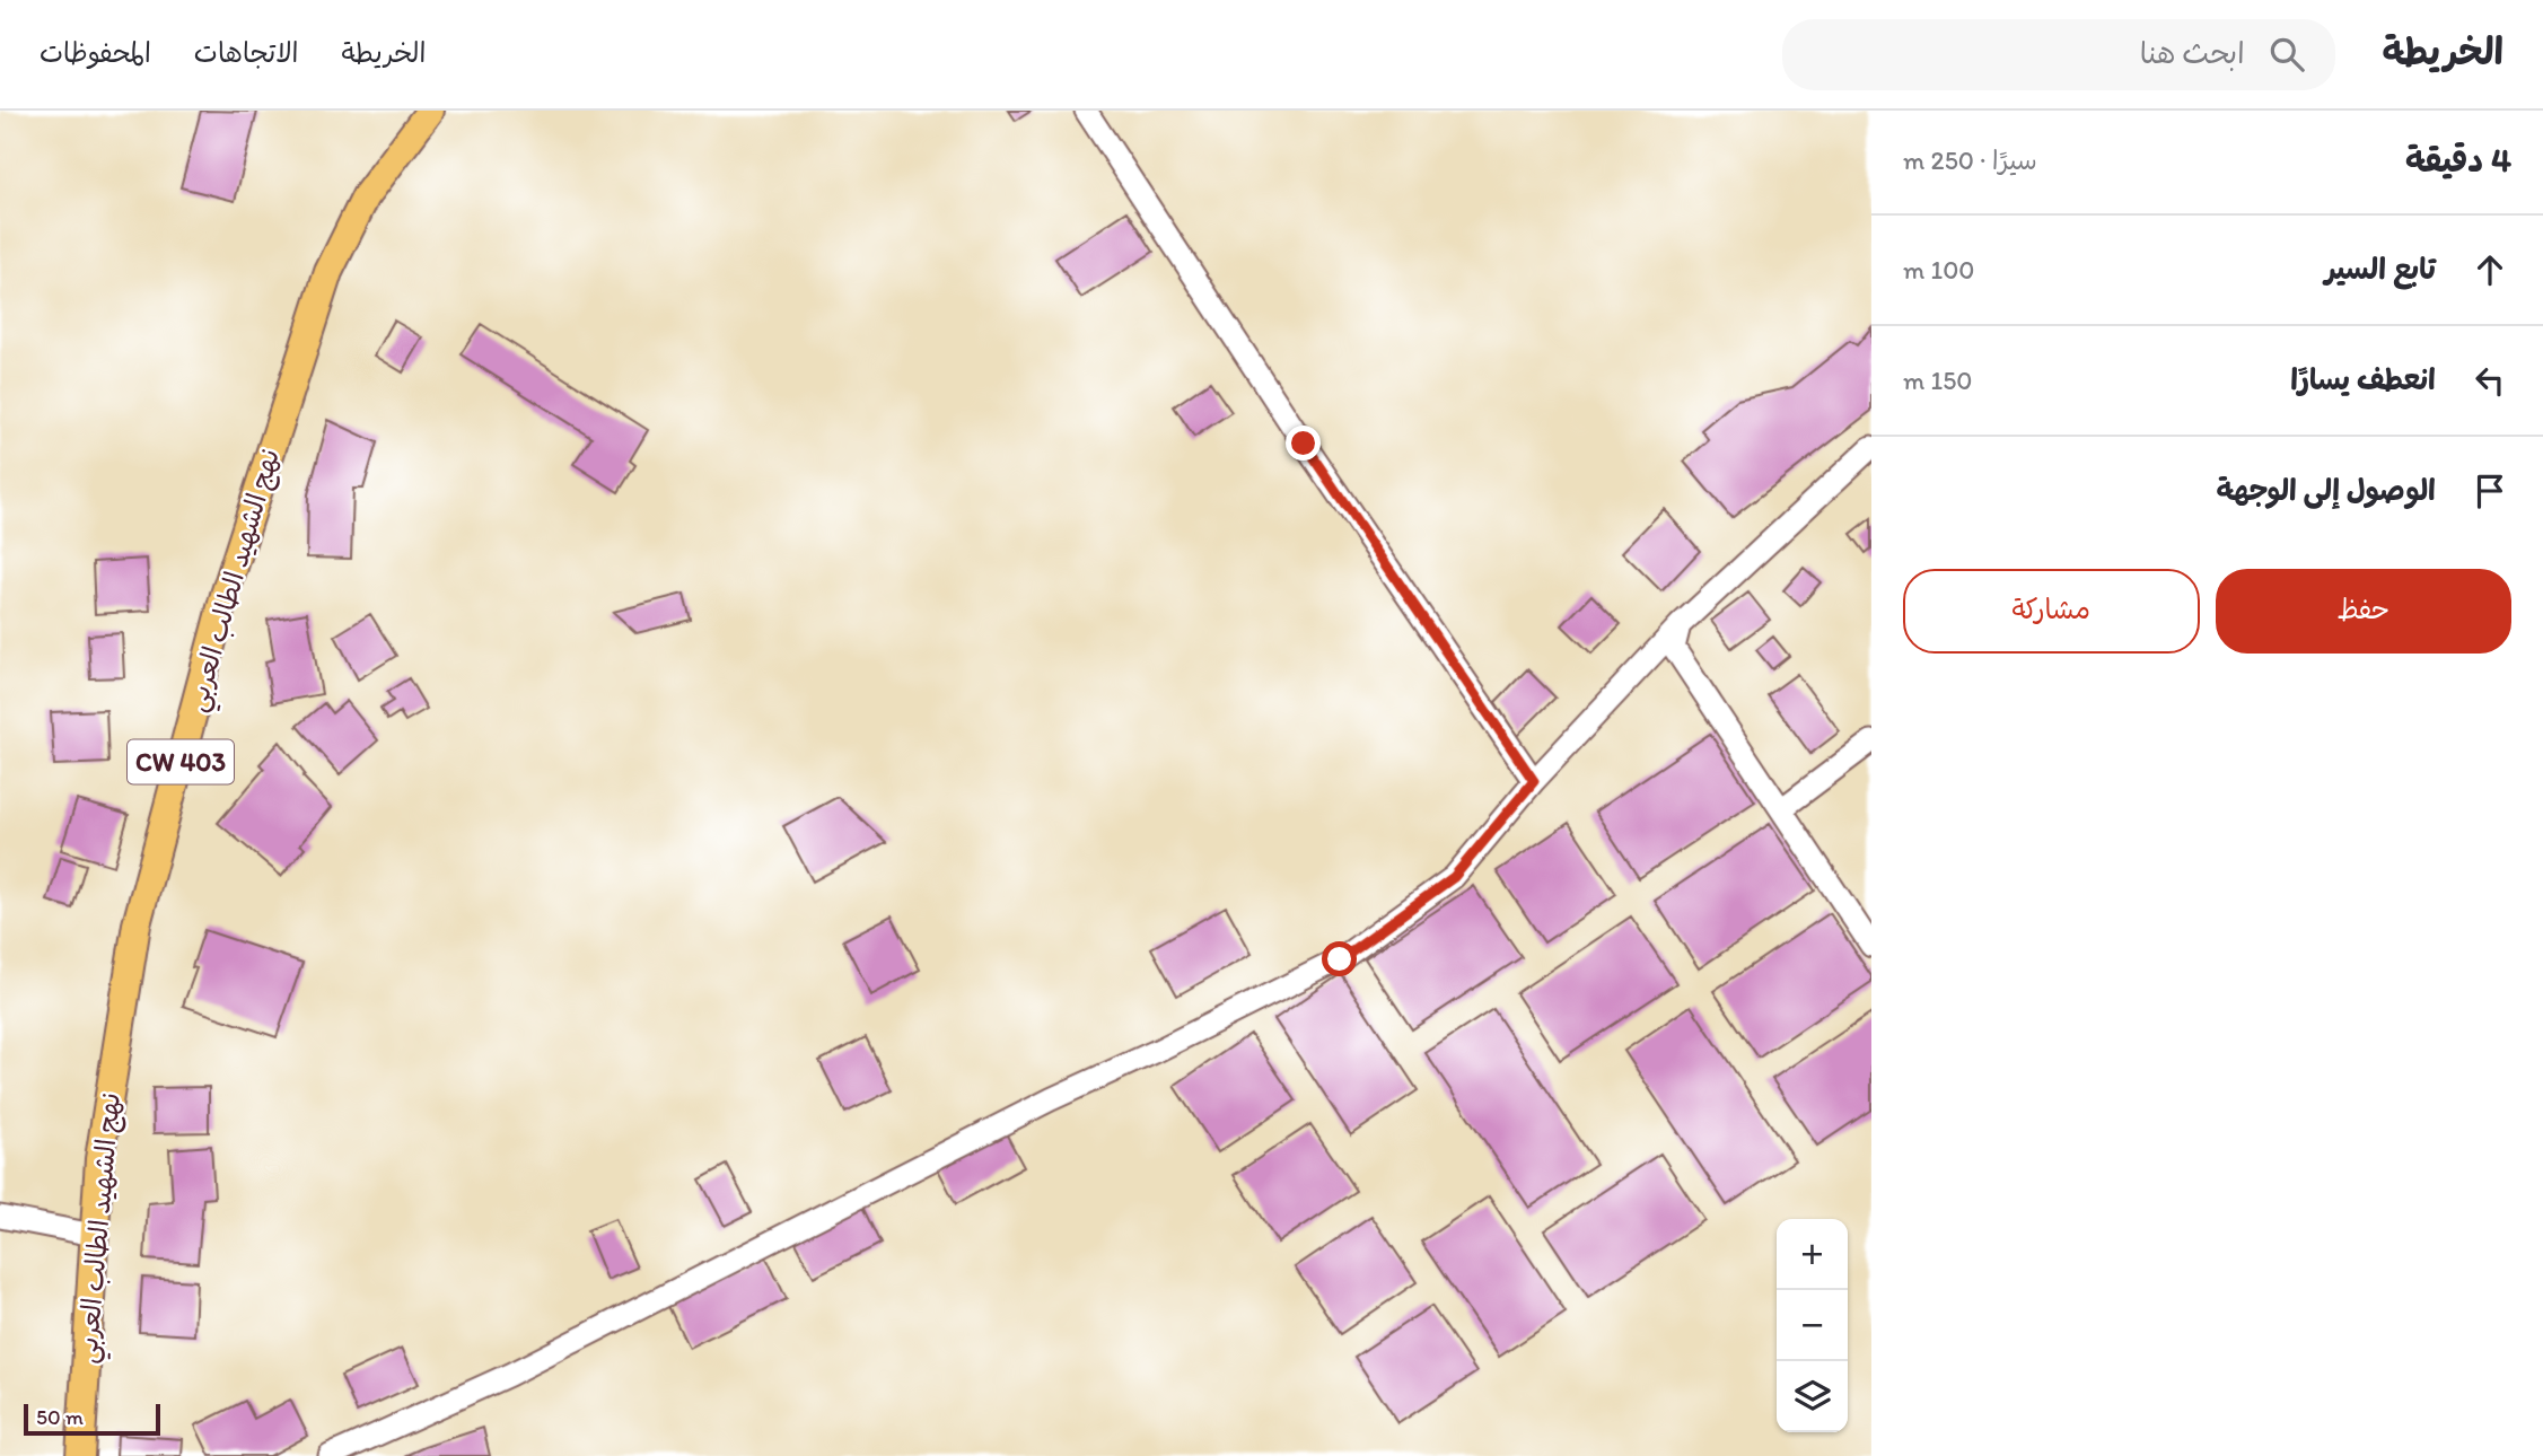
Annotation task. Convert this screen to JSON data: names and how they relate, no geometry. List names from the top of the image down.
{
  "streets": {
    "main road": ["نهج الشهيد الطالب العربي", "CW 403"]
  },
  "scale_bar": "50 m",
  "page": {
    "header": "الخريطة",
    "search": "ابحث هنا",
    "nav": ["الخريطة", "الاتجاهات", "المحفوظات"],
    "heading": ["4 دقيقة", "سيرًا · 250 m"],
    "list": [
      ["تابع السير", "100 m"],
      ["انعطف يسارًا", "150 m"],
      "الوصول إلى الوجهة"
    ],
    "buttons": ["حفظ", "مشاركة"],
    "map_buttons": ["+", "−"],
    "scale": "50 m"
  }
}
